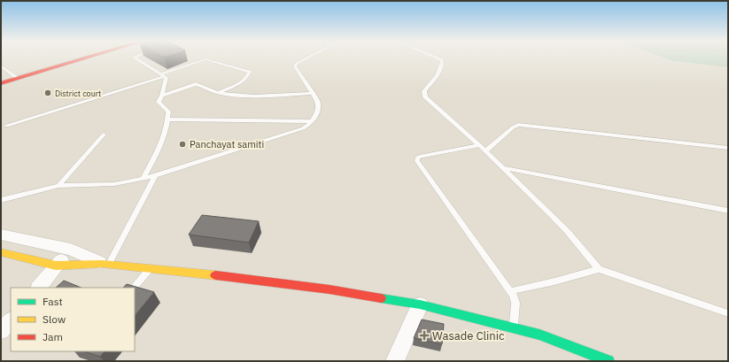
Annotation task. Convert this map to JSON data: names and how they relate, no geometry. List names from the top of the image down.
{
  "places": {
    "other": ["District court", "Panchayat samiti"],
    "health": ["Wasade Clinic"]
  },
  "legend": ["Fast", "Slow", "Jam"]
}
